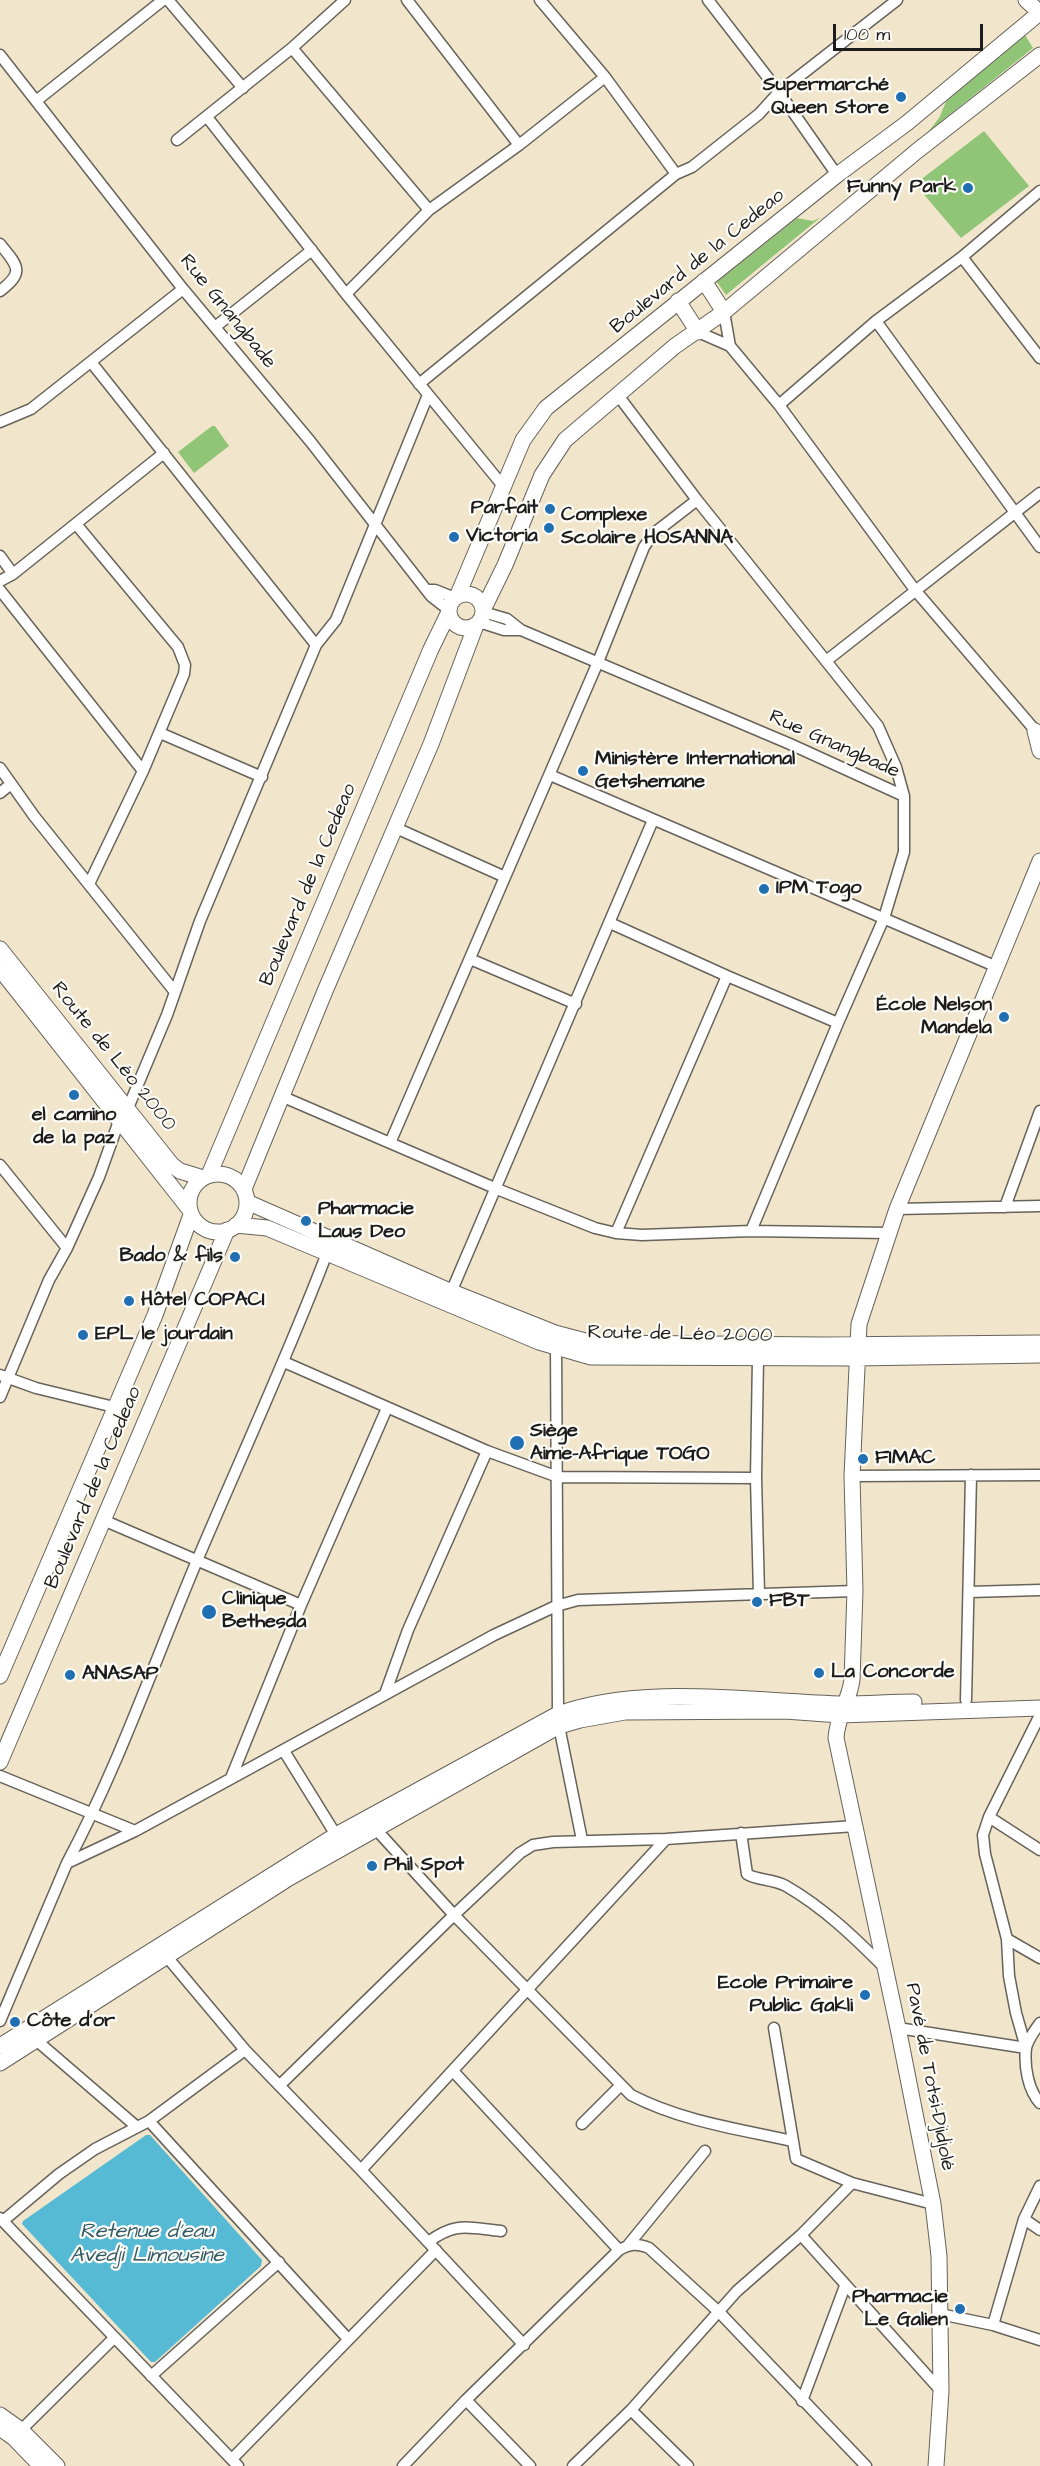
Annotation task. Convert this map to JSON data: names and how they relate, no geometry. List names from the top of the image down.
{
  "streets": {
    "main road": ["Boulevard de la Cedeao", "Route de Léo 2000", "Pavé de Totsi-Djidjolé"],
    "street": ["Rue Gnangbade"]
  },
  "crossings": [
    ["Boulevard de la Cedeao", "Rue Gnangbade"],
    ["Boulevard de la Cedeao", "Route de Léo 2000"],
    ["Route de Léo 2000", "Pavé de Totsi-Djidjolé"]
  ],
  "water": ["Retenue d'eau Avedji Limousine"],
  "places": [
    "Supermarché Queen Store",
    "Funny Park",
    "Parfait",
    "Complexe Scolaire HOSANNA",
    "Victoria",
    "Ministère International Getshemane",
    "IPM Togo",
    "École Nelson Mandela",
    "el camino de la paz",
    "Pharmacie Laus Deo",
    "Bado & fils",
    "Hôtel COPACI",
    "EPL le jourdain",
    "Siège Aime-Afrique TOGO",
    "FIMAC",
    "FBT",
    "Clinique Bethesda",
    "La Concorde",
    "ANASAP",
    "Phil Spot",
    "Ecole Primaire Public Gakli",
    "Côte d'or",
    "Pharmacie Le Galien"
  ],
  "scale_bar": "100 m"
}
